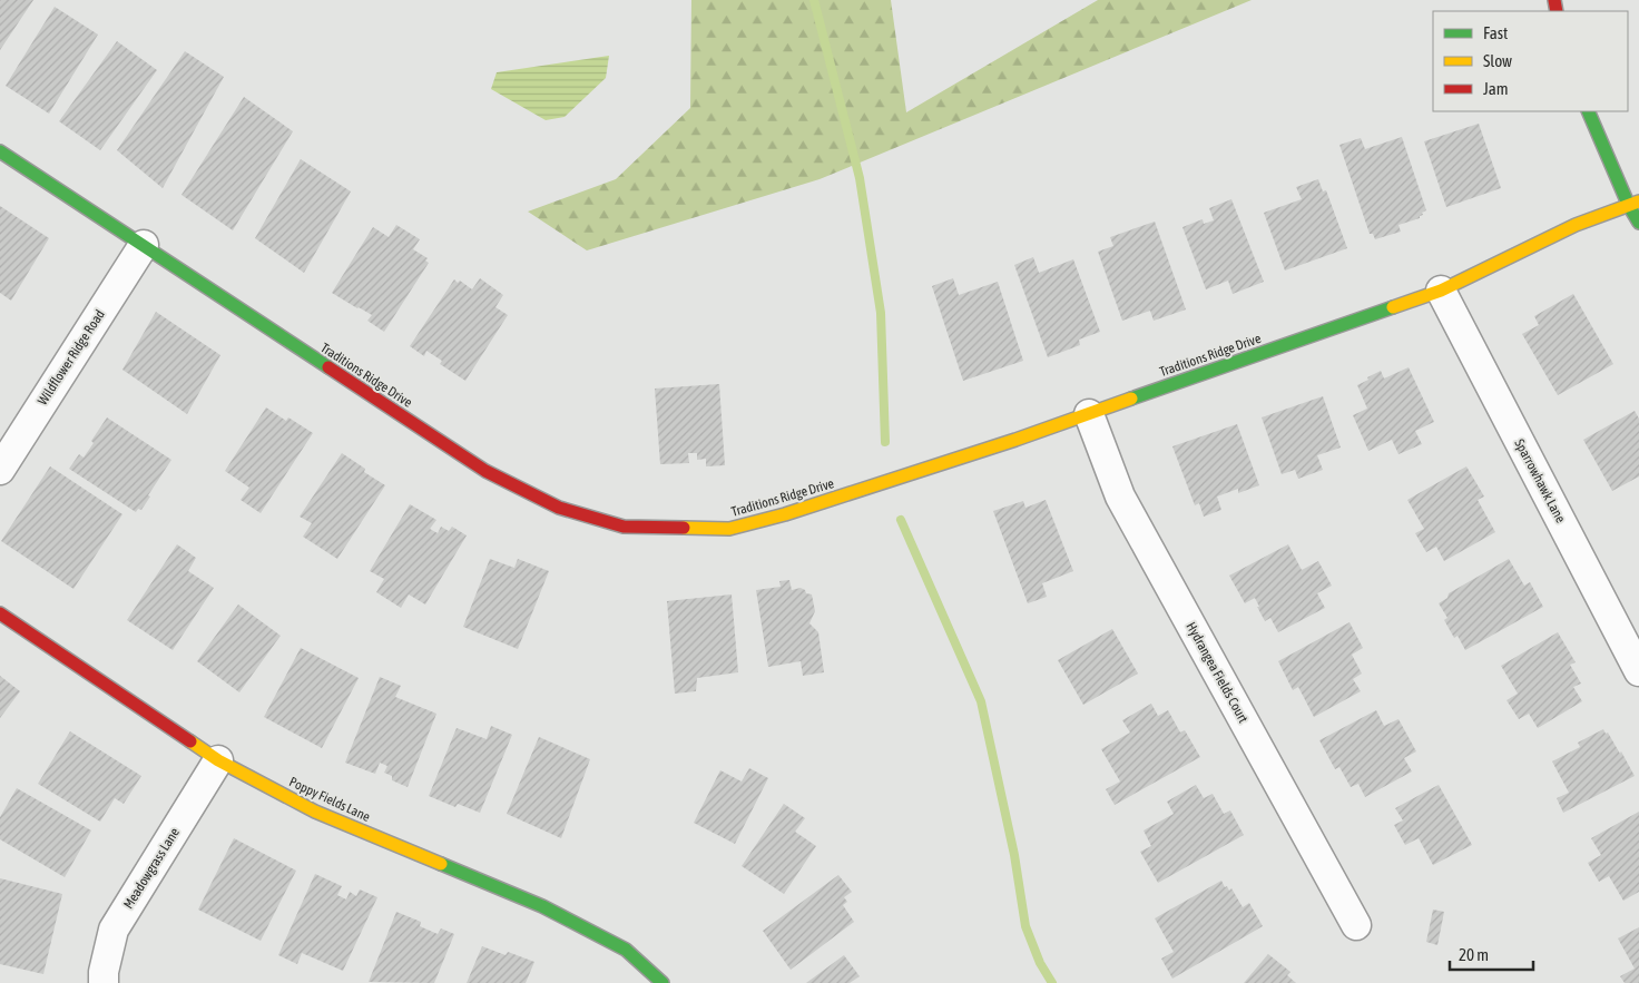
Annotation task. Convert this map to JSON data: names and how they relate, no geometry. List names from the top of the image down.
{
  "streets": {
    "street": [
      "Traditions Ridge Drive",
      "Wildflower Ridge Road",
      "Sparrowhawk Lane",
      "Hydrangea Fields Court",
      "Poppy Fields Lane",
      "Meadowgrass Lane"
    ]
  },
  "crossings": [
    ["Traditions Ridge Drive", "Wildflower Ridge Road"],
    ["Traditions Ridge Drive", "Sparrowhawk Lane"],
    ["Traditions Ridge Drive", "Hydrangea Fields Court"],
    ["Poppy Fields Lane", "Meadowgrass Lane"]
  ],
  "legend": ["Fast", "Slow", "Jam"],
  "scale_bar": "20 m"
}
